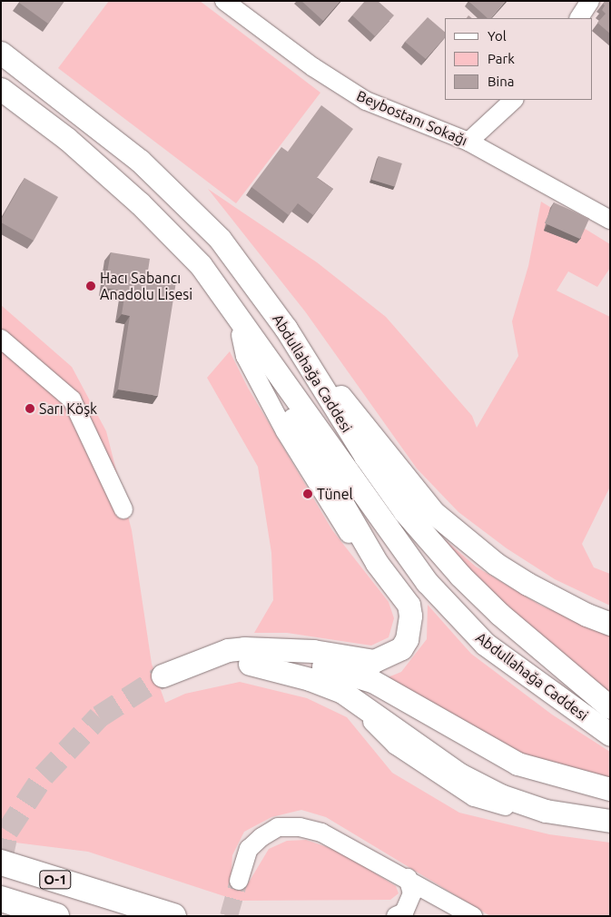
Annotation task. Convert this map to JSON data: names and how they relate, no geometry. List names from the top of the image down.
{
  "streets": {
    "highway": ["O-1"],
    "main road": ["Abdullahağa Caddesi"],
    "street": ["Beybostanı Sokağı"]
  },
  "places": ["Hacı Sabancı Anadolu Lisesi", "Sarı Köşk", "Tünel"],
  "legend": ["Yol", "Park", "Bina"]
}
